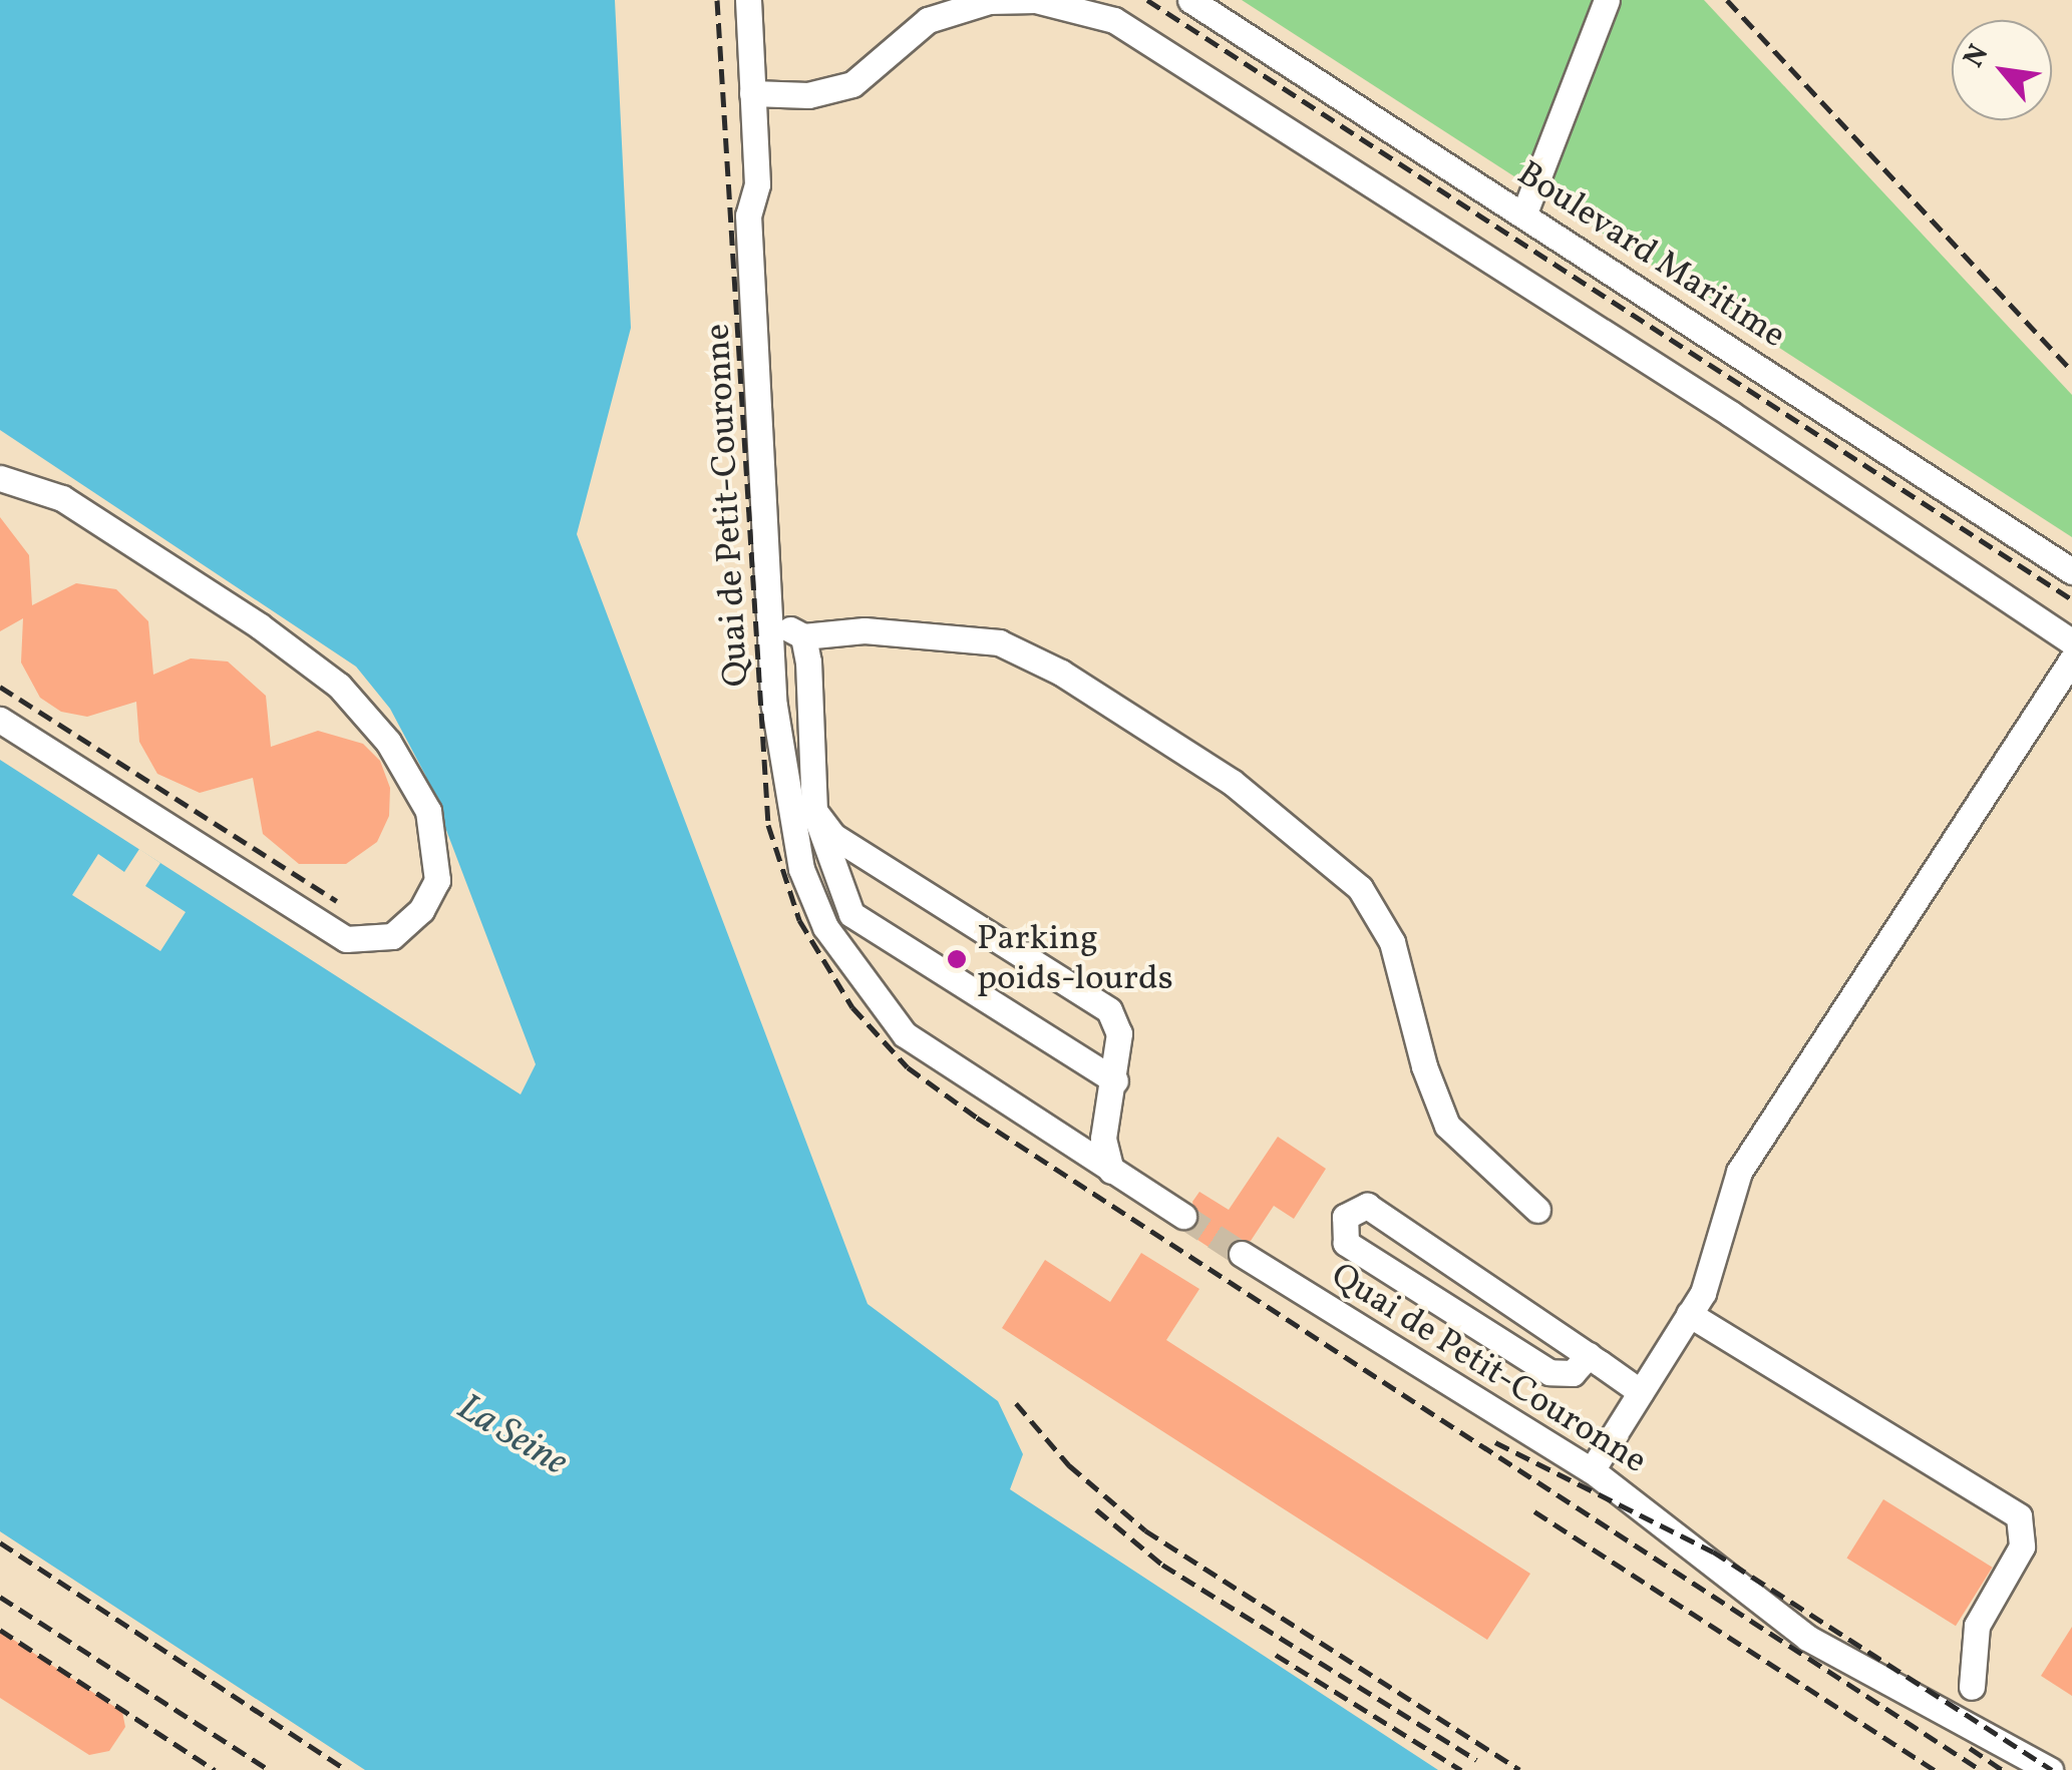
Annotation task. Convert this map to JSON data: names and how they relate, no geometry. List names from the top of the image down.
{
  "streets": {
    "street": ["Boulevard Maritime", "Quai de Petit-Couronne"]
  },
  "water": ["La Seine"],
  "places": ["Parking poids-lourds"],
  "north": "top left"
}
